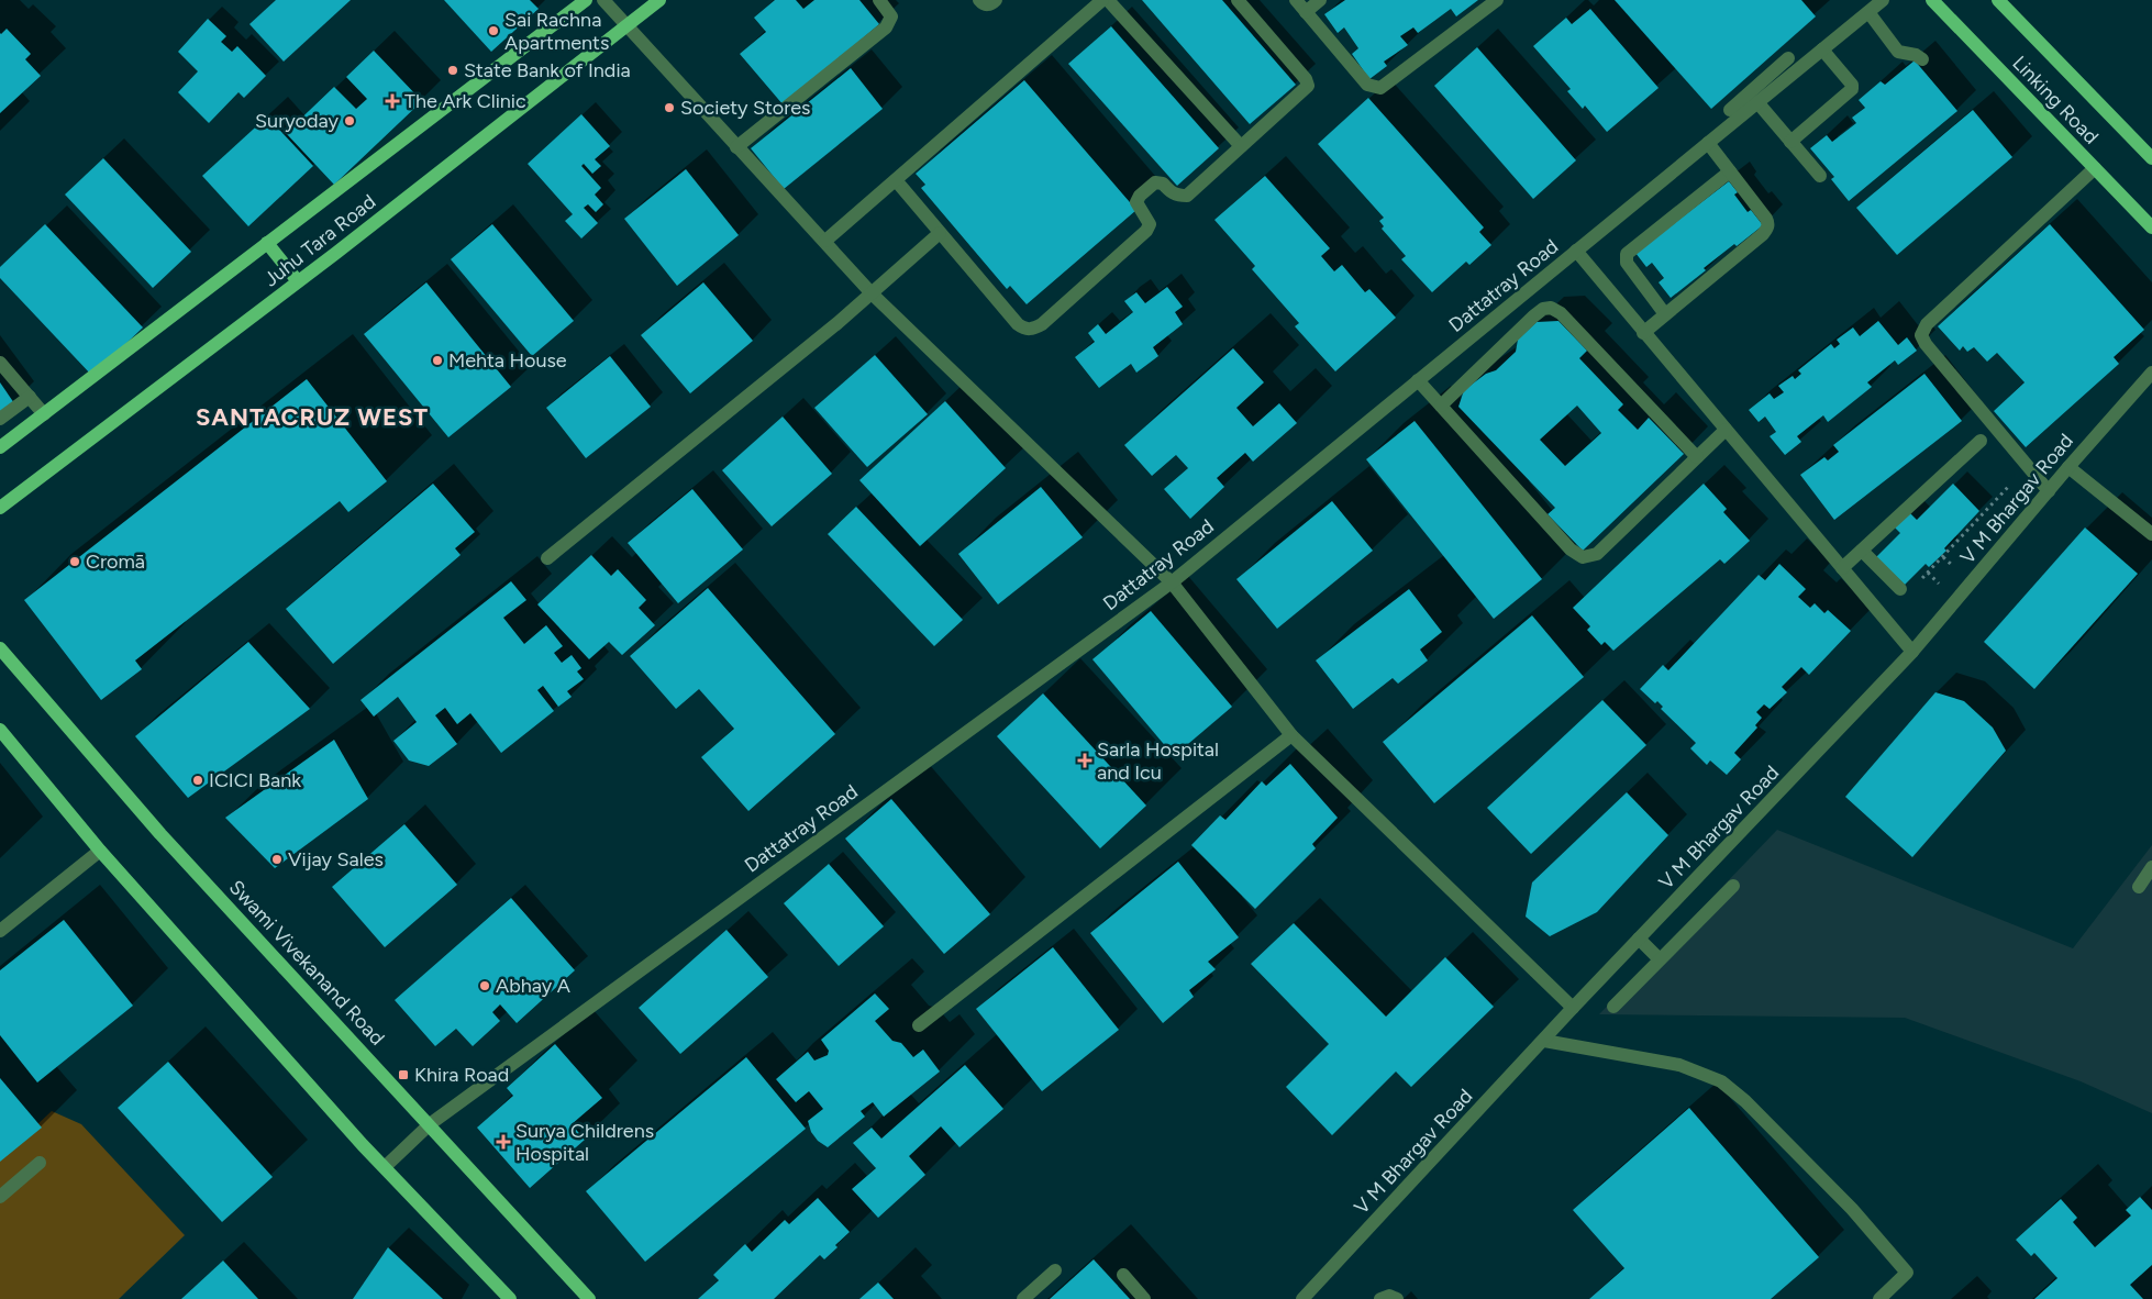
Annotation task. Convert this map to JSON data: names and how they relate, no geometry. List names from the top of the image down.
{
  "streets": {
    "main road": ["Linking Road", "Juhu Tara Road", "Swami Vivekanand Road"],
    "street": ["Dattatray Road", "V M Bhargav Road"]
  },
  "crossings": [
    ["Dattatray Road", "Swami Vivekanand Road"]
  ],
  "districts": ["SANTACRUZ WEST"],
  "places": {
    "other": [
      "Sai Rachna Apartments",
      "State Bank of India",
      "Society Stores",
      "Suryoday",
      "Mehta House",
      "Cromā",
      "ICICI Bank",
      "Vijay Sales",
      "Abhay A"
    ],
    "health": ["The Ark Clinic", "Sarla Hospital and Icu", "Surya Childrens Hospital"],
    "transit": ["Khira Road"]
  }
}
